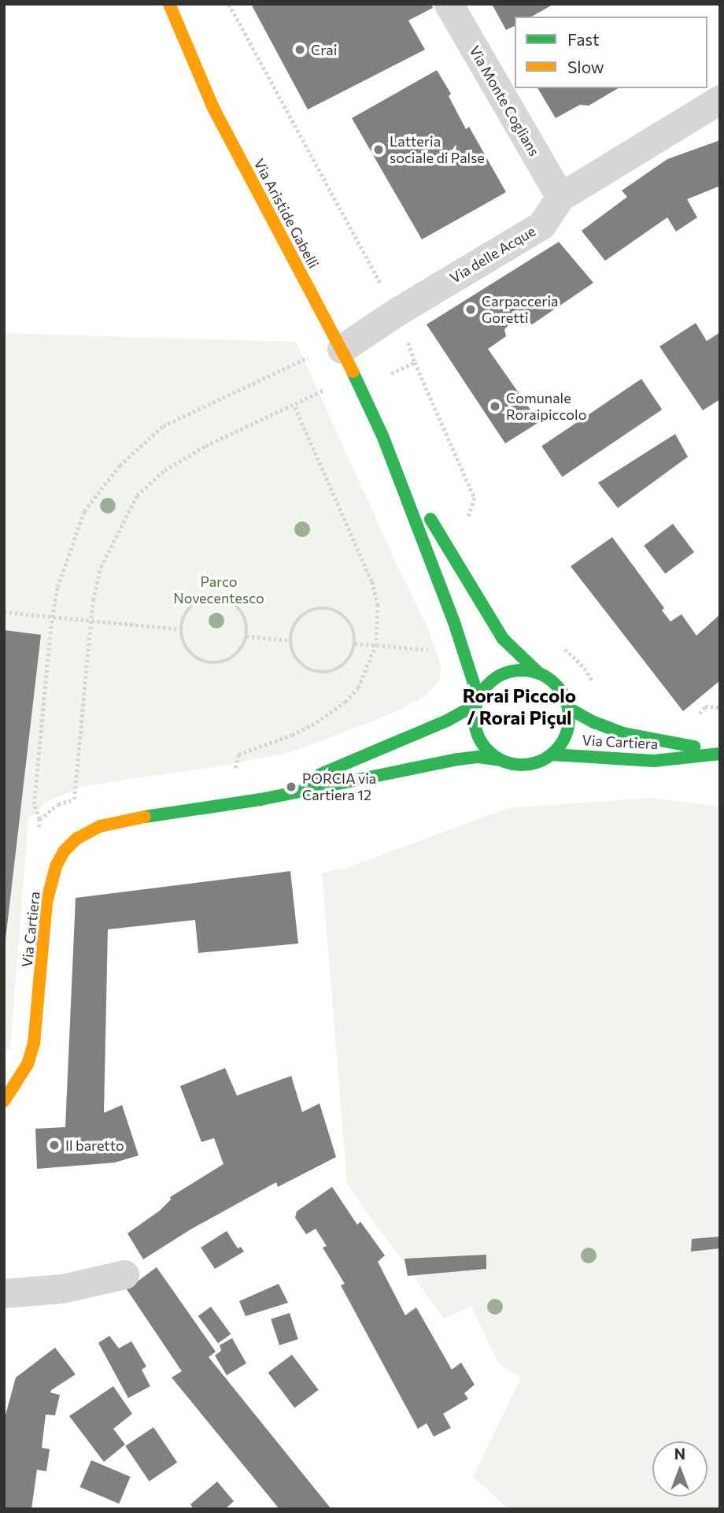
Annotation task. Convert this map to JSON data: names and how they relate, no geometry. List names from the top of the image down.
{
  "streets": {
    "main road": ["Via Aristide Gabelli", "Via Cartiera"],
    "street": ["Via Monte Coglians", "Via delle Acque"]
  },
  "crossings": [
    ["Via Monte Coglians", "Via delle Acque"],
    ["Via Aristide Gabelli", "Via delle Acque"],
    ["Via Aristide Gabelli", "Via Cartiera"]
  ],
  "districts": ["Rorai Piccolo / Rorai Piçul"],
  "parks": ["Parco Novecentesco"],
  "places": [
    "Crai",
    "Latteria sociale di Palse",
    "Carpacceria Goretti",
    "Comunale Roraipiccolo",
    "PORCIA via Cartiera 12",
    "Il baretto"
  ],
  "legend": ["Fast", "Slow"],
  "north": "top"
}
